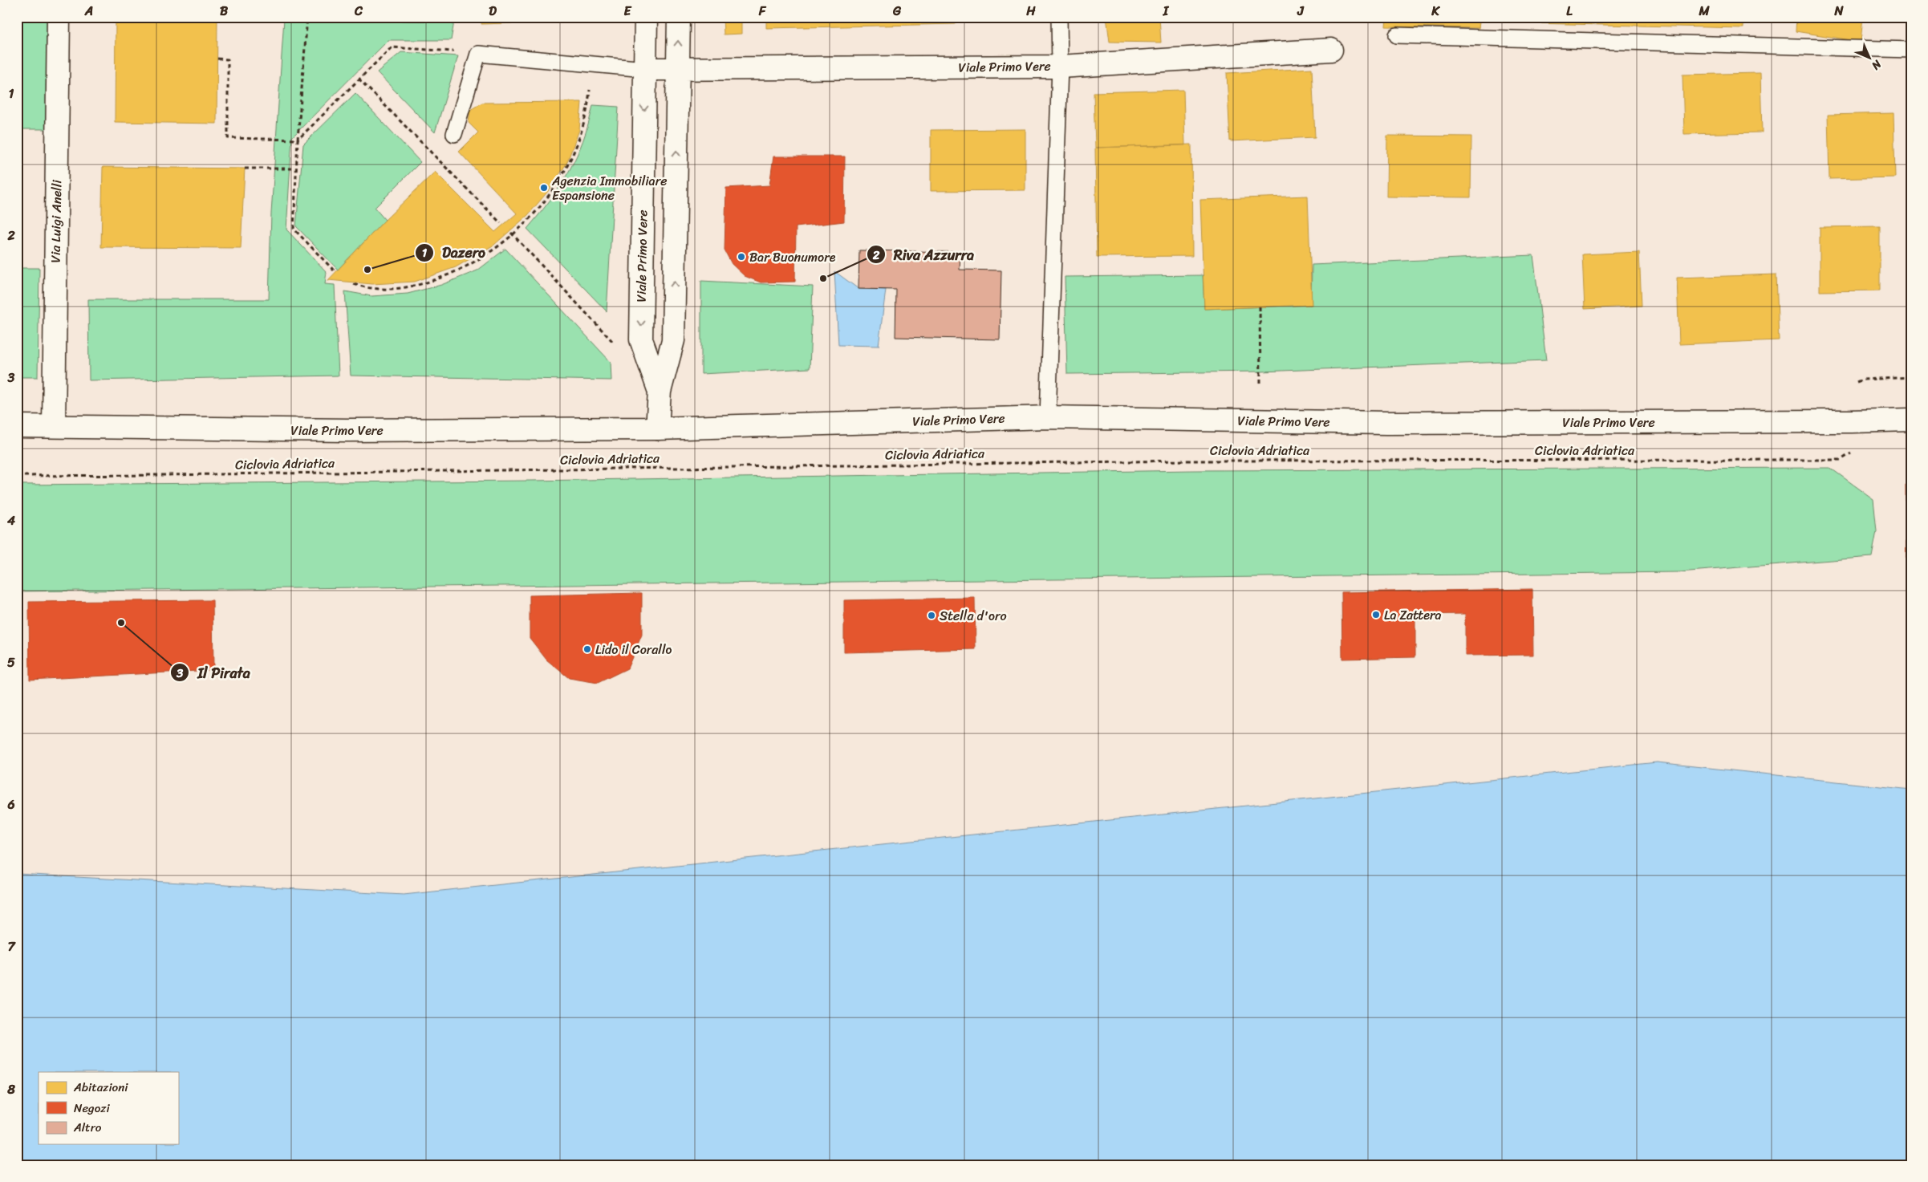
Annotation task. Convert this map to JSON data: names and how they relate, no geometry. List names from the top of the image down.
{
  "streets": {
    "street": ["Viale Primo Vere", "Via Luigi Anelli"],
    "path": ["Ciclovia Adriatica"]
  },
  "crossings": [
    ["Viale Primo Vere", "Via Luigi Anelli"]
  ],
  "places": [
    "Agenzia Immobiliare Espansione",
    "Bar Buonumore",
    "Dazero",
    "Riva Azzurra",
    "La Zattera",
    "Stella d'oro",
    "Il Pirata",
    "Lido il Corallo"
  ],
  "legend": ["Abitazioni", "Negozi", "Altro"],
  "north": "bottom right",
  "grid": {
    "columns": [
      "A",
      "B",
      "C",
      "D",
      "E",
      "F",
      "G",
      "H",
      "I",
      "J",
      "K",
      "L",
      "M",
      "N"
    ],
    "rows": [
      "1",
      "2",
      "3",
      "4",
      "5",
      "6",
      "7",
      "8"
    ]
  }
}
